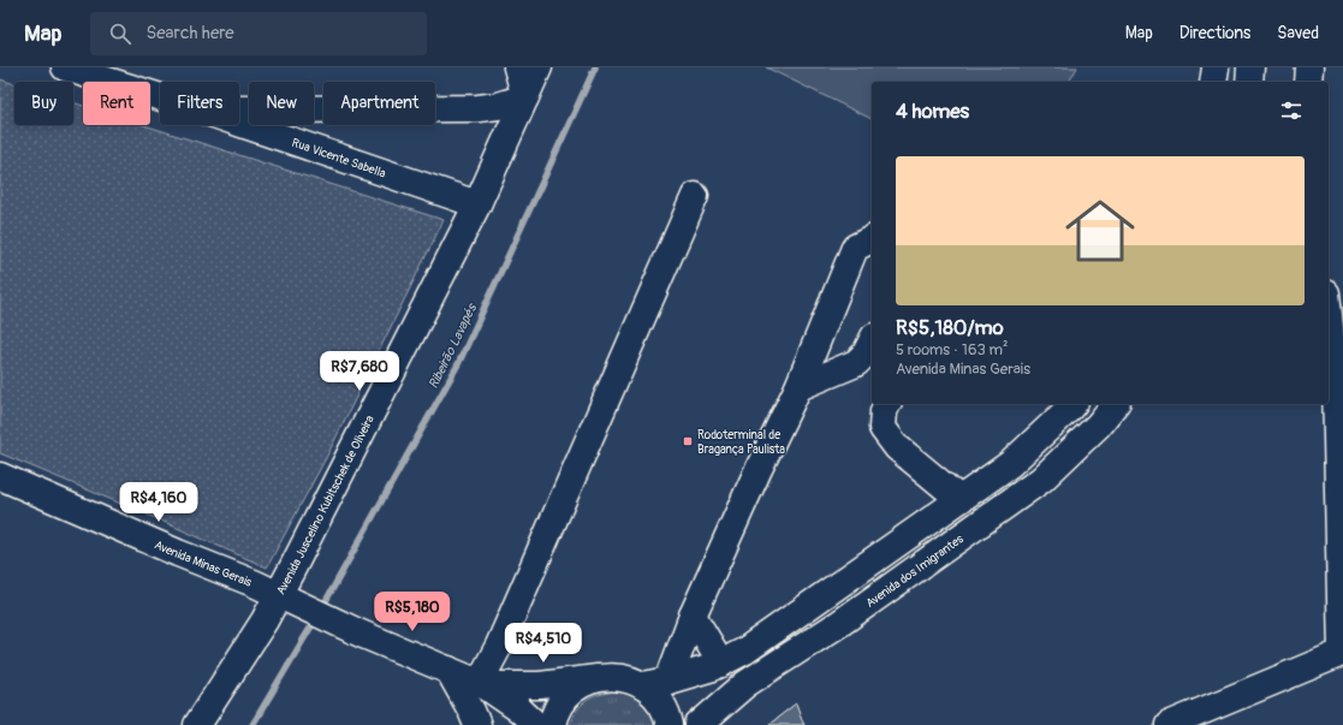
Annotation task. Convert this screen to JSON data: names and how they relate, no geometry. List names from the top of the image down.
{
  "streets": {
    "street": [
      "Rua Vicente Sabella",
      "Avenida Juscelino Kubitschek de Oliveira",
      "Avenida Minas Gerais",
      "Avenida dos Imigrantes"
    ]
  },
  "crossings": [
    ["Rua Vicente Sabella", "Avenida Juscelino Kubitschek de Oliveira"],
    ["Avenida Juscelino Kubitschek de Oliveira", "Avenida Minas Gerais"]
  ],
  "water": ["Ribeirão Lavapés"],
  "places": {
    "transit": ["Rodoterminal de Bragança Paulista"]
  },
  "page": {
    "header": "Map",
    "search": "Search here",
    "nav": ["Map", "Directions", "Saved"],
    "chip": [
      "Buy",
      "Rent",
      "Filters",
      "New",
      "Apartment"
    ],
    "heading": "4 homes",
    "list": [
      {
        "name": "R$5,180/mo",
        "note": "5 rooms · 163 m² · Avenida Minas Gerais"
      }
    ],
    "price": [
      "R$7,680",
      "R$4,160",
      "R$5,180",
      "R$4,510"
    ]
  }
}
